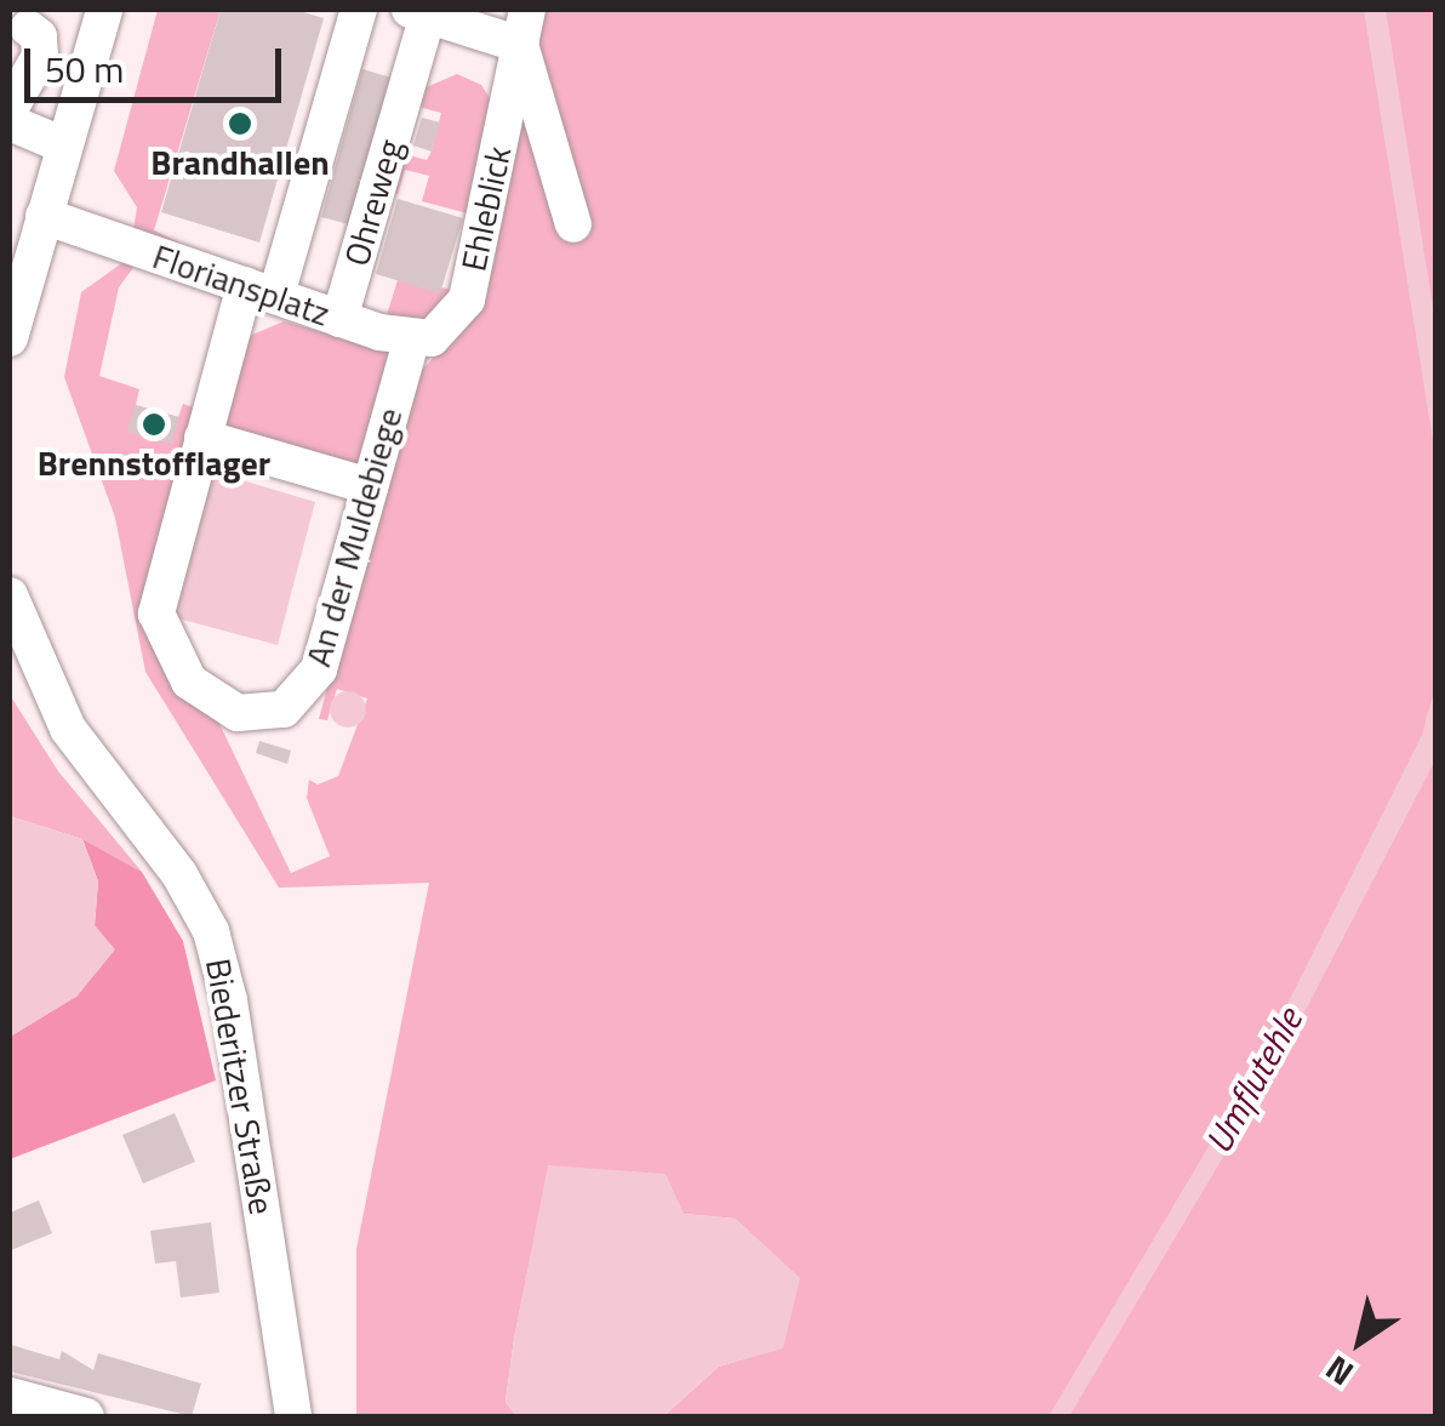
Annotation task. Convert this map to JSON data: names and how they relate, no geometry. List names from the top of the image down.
{
  "streets": {
    "street": [
      "Ohreweg",
      "Ehleblick",
      "Floriansplatz",
      "An der Muldebiege",
      "Biederitzer Straße"
    ]
  },
  "crossings": [
    ["Ohreweg", "Floriansplatz"],
    ["Ehleblick", "Floriansplatz"],
    ["Ehleblick", "An der Muldebiege"],
    ["Floriansplatz", "An der Muldebiege"]
  ],
  "water": ["Umflutehle"],
  "places": ["Brandhallen", "Brennstofflager"],
  "scale_bar": "50 m",
  "north": "bottom left"
}
